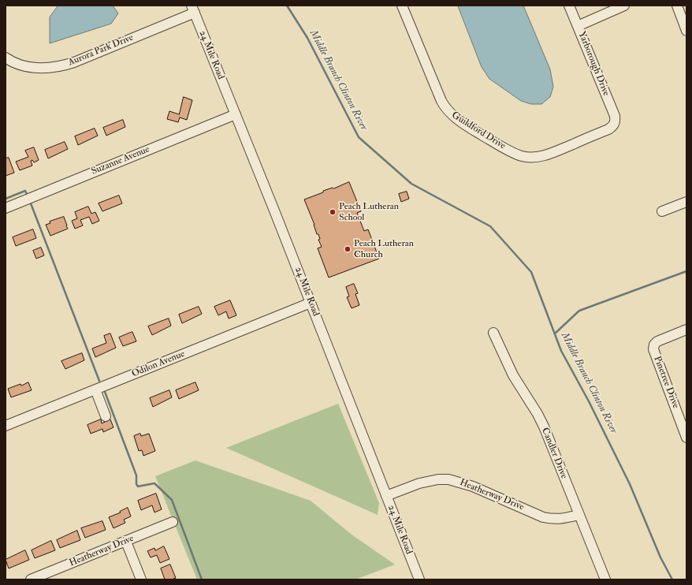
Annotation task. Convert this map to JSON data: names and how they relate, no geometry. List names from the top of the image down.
{
  "streets": {
    "street": [
      "Aurora Park Drive",
      "24 Mile Road",
      "Yarborough Drive",
      "Guildford Drive",
      "Suzanne Avenue",
      "Odilon Avenue",
      "Pinetree Drive",
      "Candler Drive",
      "Heatherway Drive"
    ]
  },
  "crossings": [
    ["Aurora Park Drive", "24 Mile Road"],
    ["24 Mile Road", "Suzanne Avenue"],
    ["24 Mile Road", "Odilon Avenue"],
    ["24 Mile Road", "Heatherway Drive"],
    ["Yarborough Drive", "Guildford Drive"],
    ["Candler Drive", "Heatherway Drive"]
  ],
  "water": ["Middle Branch Clinton River"],
  "places": ["Peach Lutheran School", "Peach Lutheran Church"]
}
